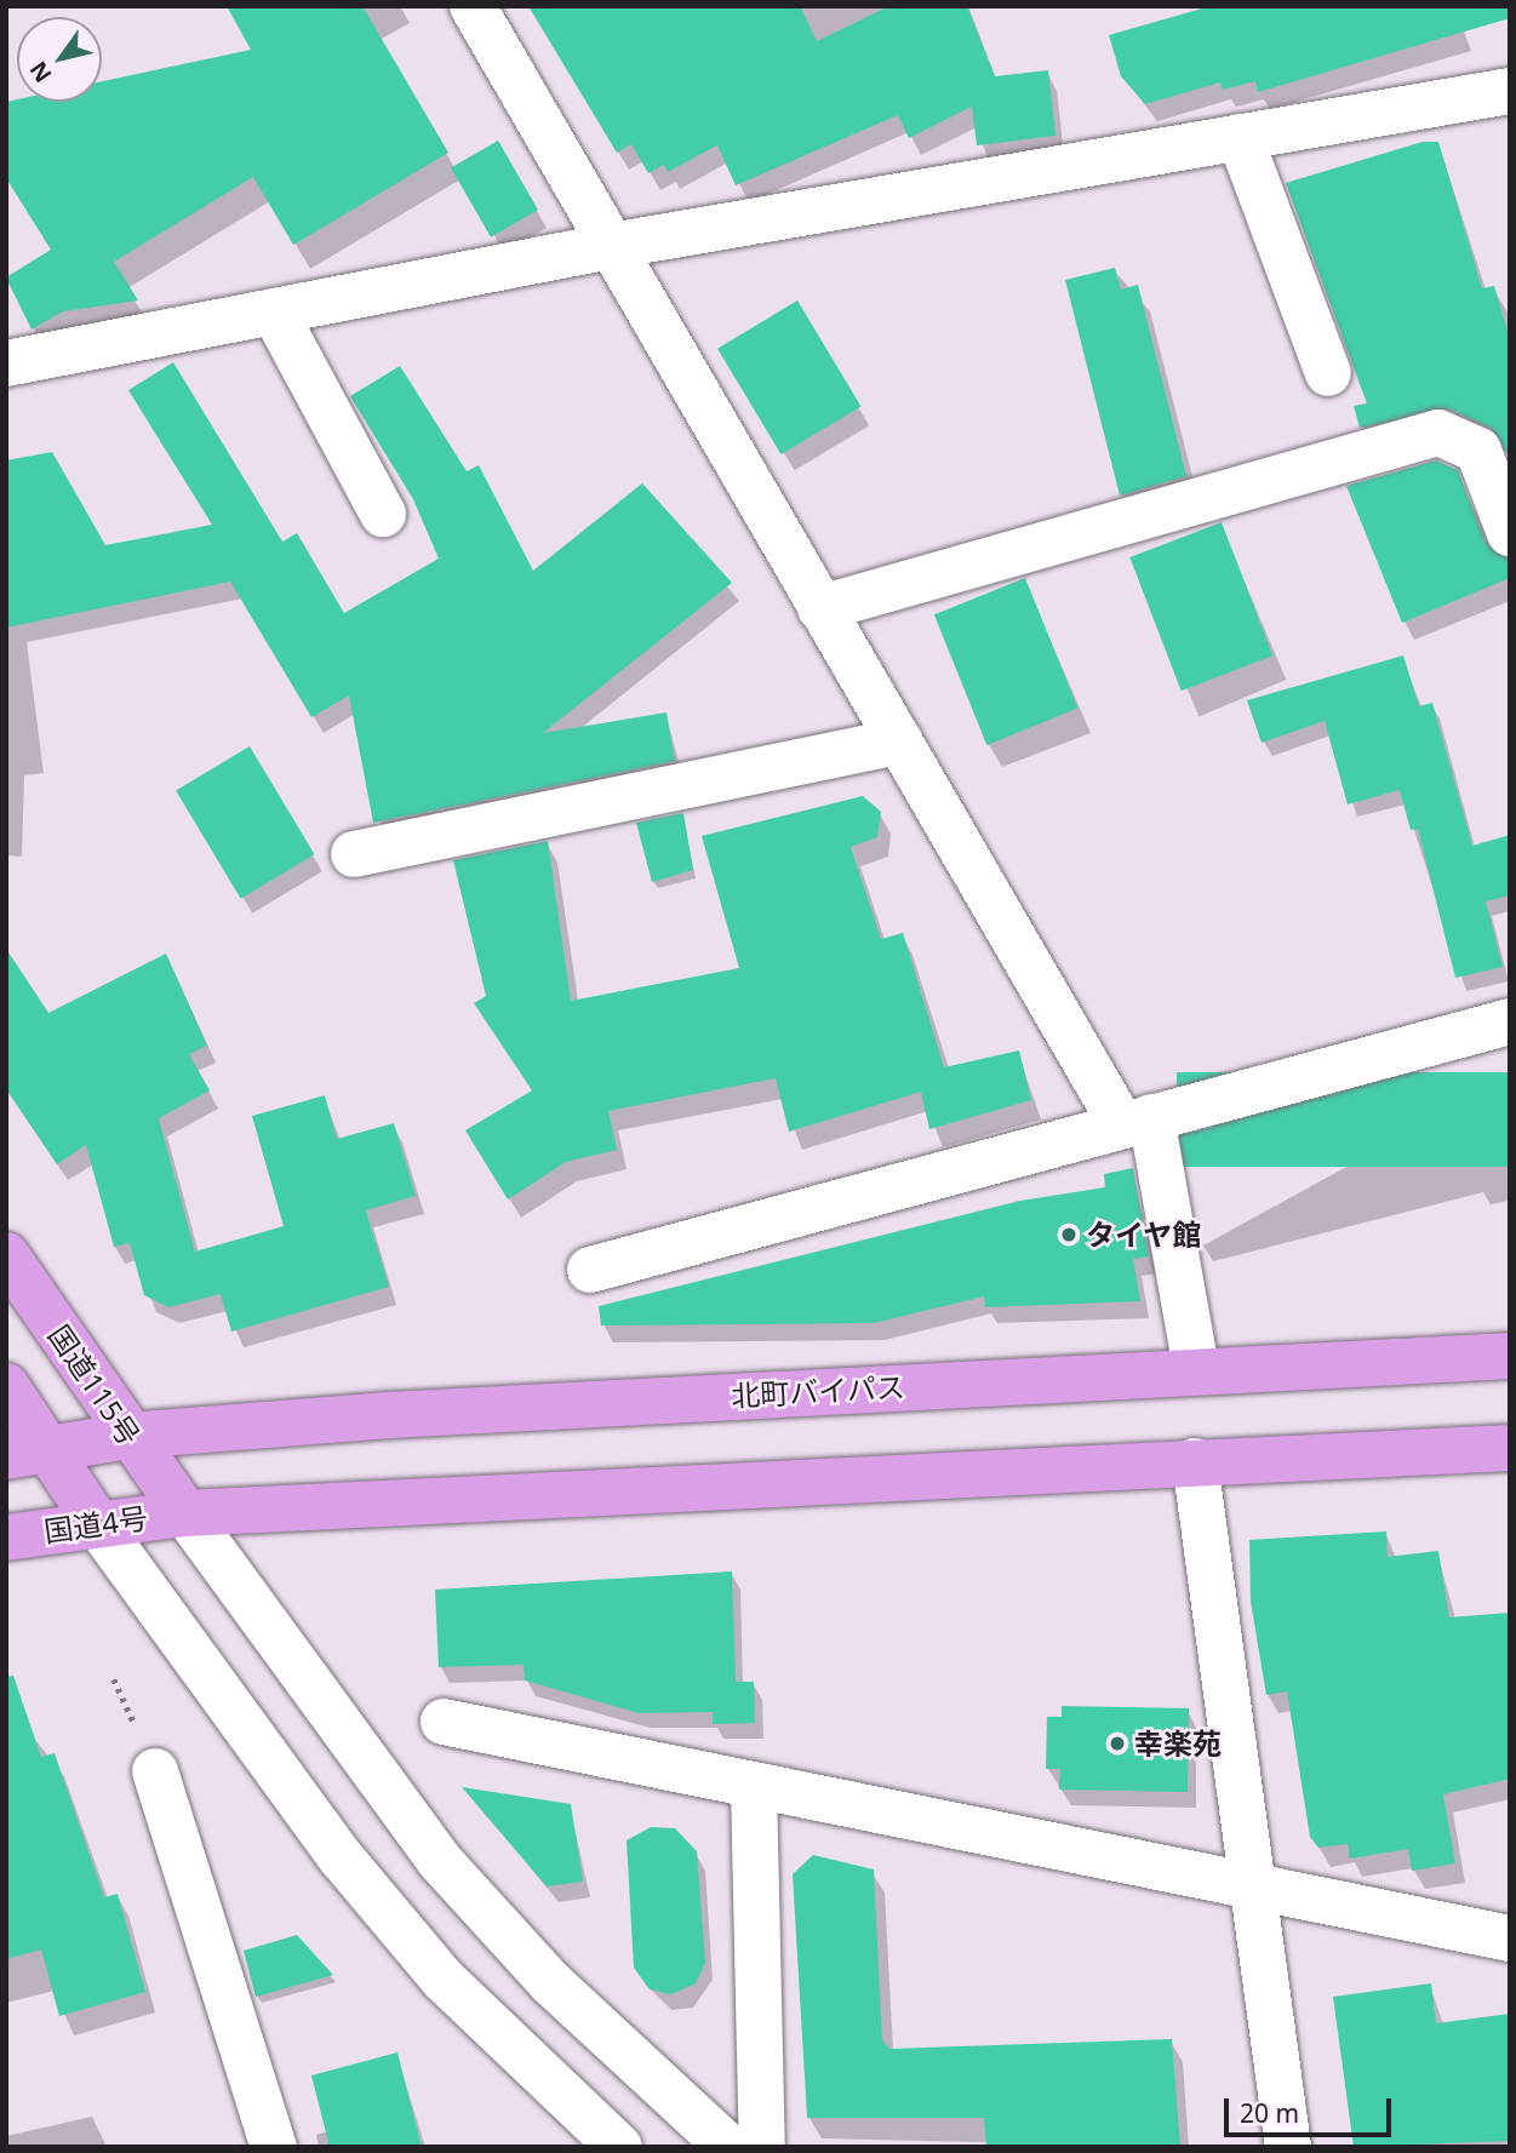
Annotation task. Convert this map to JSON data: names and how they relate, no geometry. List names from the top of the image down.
{
  "streets": {
    "highway": ["国道115号", "北町バイパス", "国道4号"]
  },
  "crossings": [
    ["国道115号", "北町バイパス"],
    ["国道115号", "国道4号"]
  ],
  "places": ["タイヤ館", "幸楽苑"],
  "scale_bar": "20 m",
  "north": "bottom left"
}
